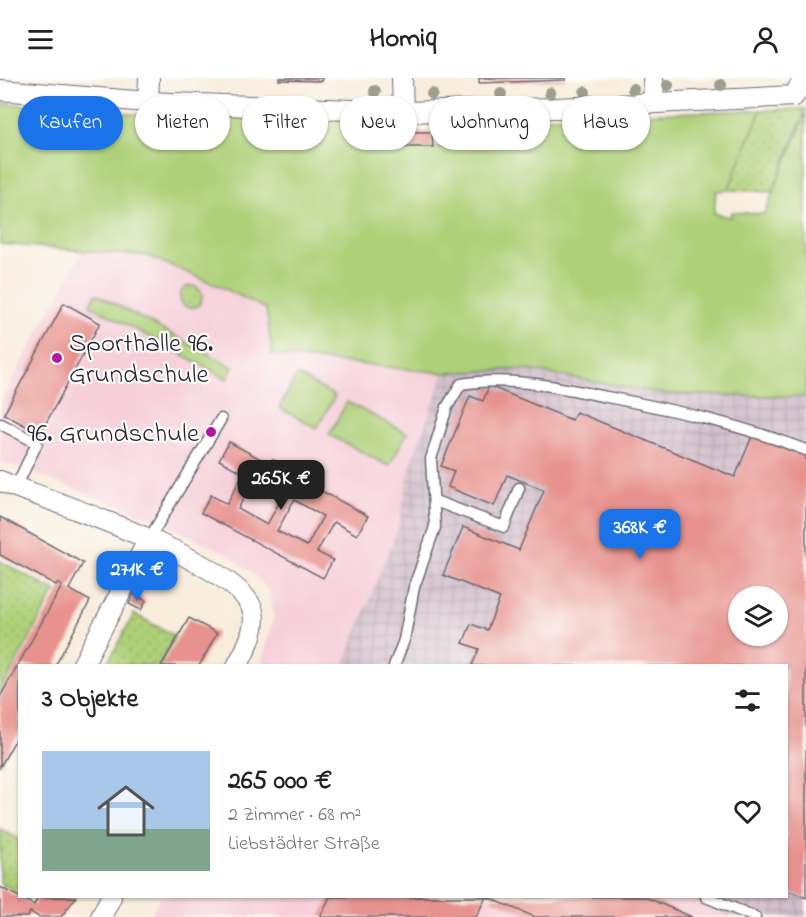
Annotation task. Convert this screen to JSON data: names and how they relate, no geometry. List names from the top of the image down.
{
  "places": ["Sporthalle 96. Grundschule", "96. Grundschule"],
  "page": {
    "header": "Homiq",
    "chip": [
      "Kaufen",
      "Mieten",
      "Filter",
      "Neu",
      "Wohnung",
      "Haus"
    ],
    "price": ["265K €", "368K €", "271K €"],
    "heading": "3 Objekte",
    "list": [
      {
        "name": "265 000 €",
        "note": "2 Zimmer · 68 m² · Liebstädter Straße"
      }
    ]
  }
}
